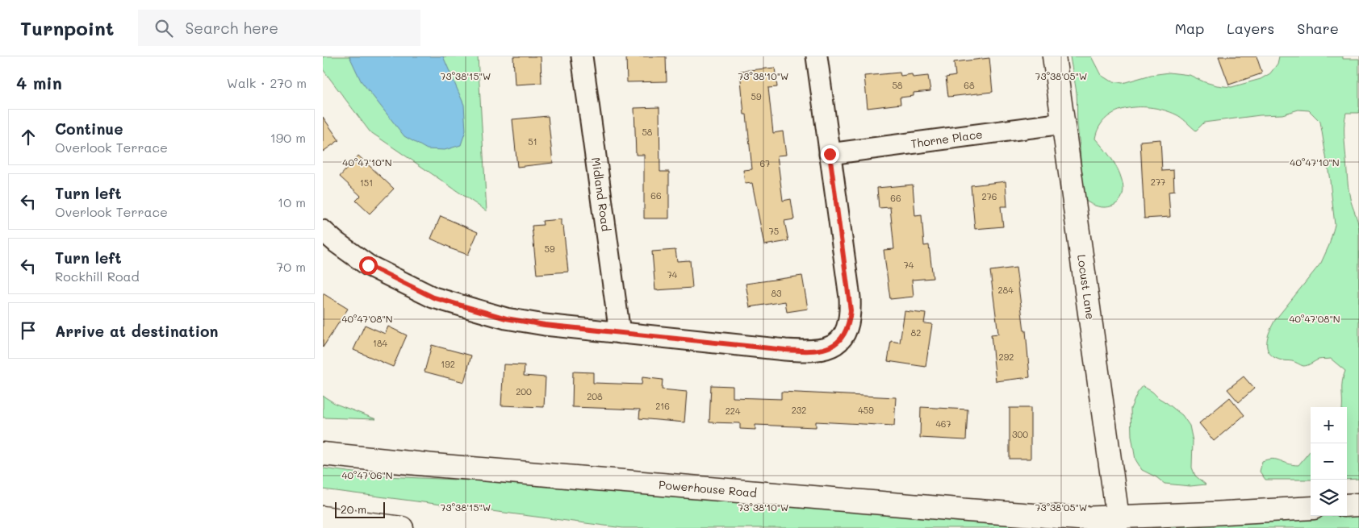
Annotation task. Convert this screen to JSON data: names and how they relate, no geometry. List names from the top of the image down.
{
  "streets": {
    "main road": ["Locust Lane", "Powerhouse Road"],
    "street": ["Thorne Place", "Midland Road"]
  },
  "crossings": [
    ["Thorne Place", "Locust Lane"],
    ["Locust Lane", "Powerhouse Road"]
  ],
  "house_numbers": [
    "58",
    "68",
    "59",
    "58",
    "51",
    "67",
    "277",
    "151",
    "66",
    "276",
    "66",
    "75",
    "59",
    "74",
    "74",
    "284",
    "83",
    "82",
    "184",
    "292",
    "192",
    "200",
    "208",
    "216",
    "232",
    "459",
    "224",
    "467",
    "300"
  ],
  "scale_bar": "20 m",
  "page": {
    "header": "Turnpoint",
    "search": "Search here",
    "nav": ["Map", "Layers", "Share"],
    "heading": ["4 min", "Walk · 270 m"],
    "list": [
      ["Continue", "Overlook Terrace", "190 m"],
      ["Turn left", "Overlook Terrace", "10 m"],
      ["Turn left", "Rockhill Road", "70 m"],
      "Arrive at destination"
    ],
    "map_buttons": ["+", "−"],
    "scale": "20 m"
  },
  "coordinates": [
    "73°38'15\"W",
    "73°38'10\"W",
    "73°38'05\"W",
    "40°47'10\"N",
    "40°47'08\"N",
    "40°47'06\"N"
  ]
}
